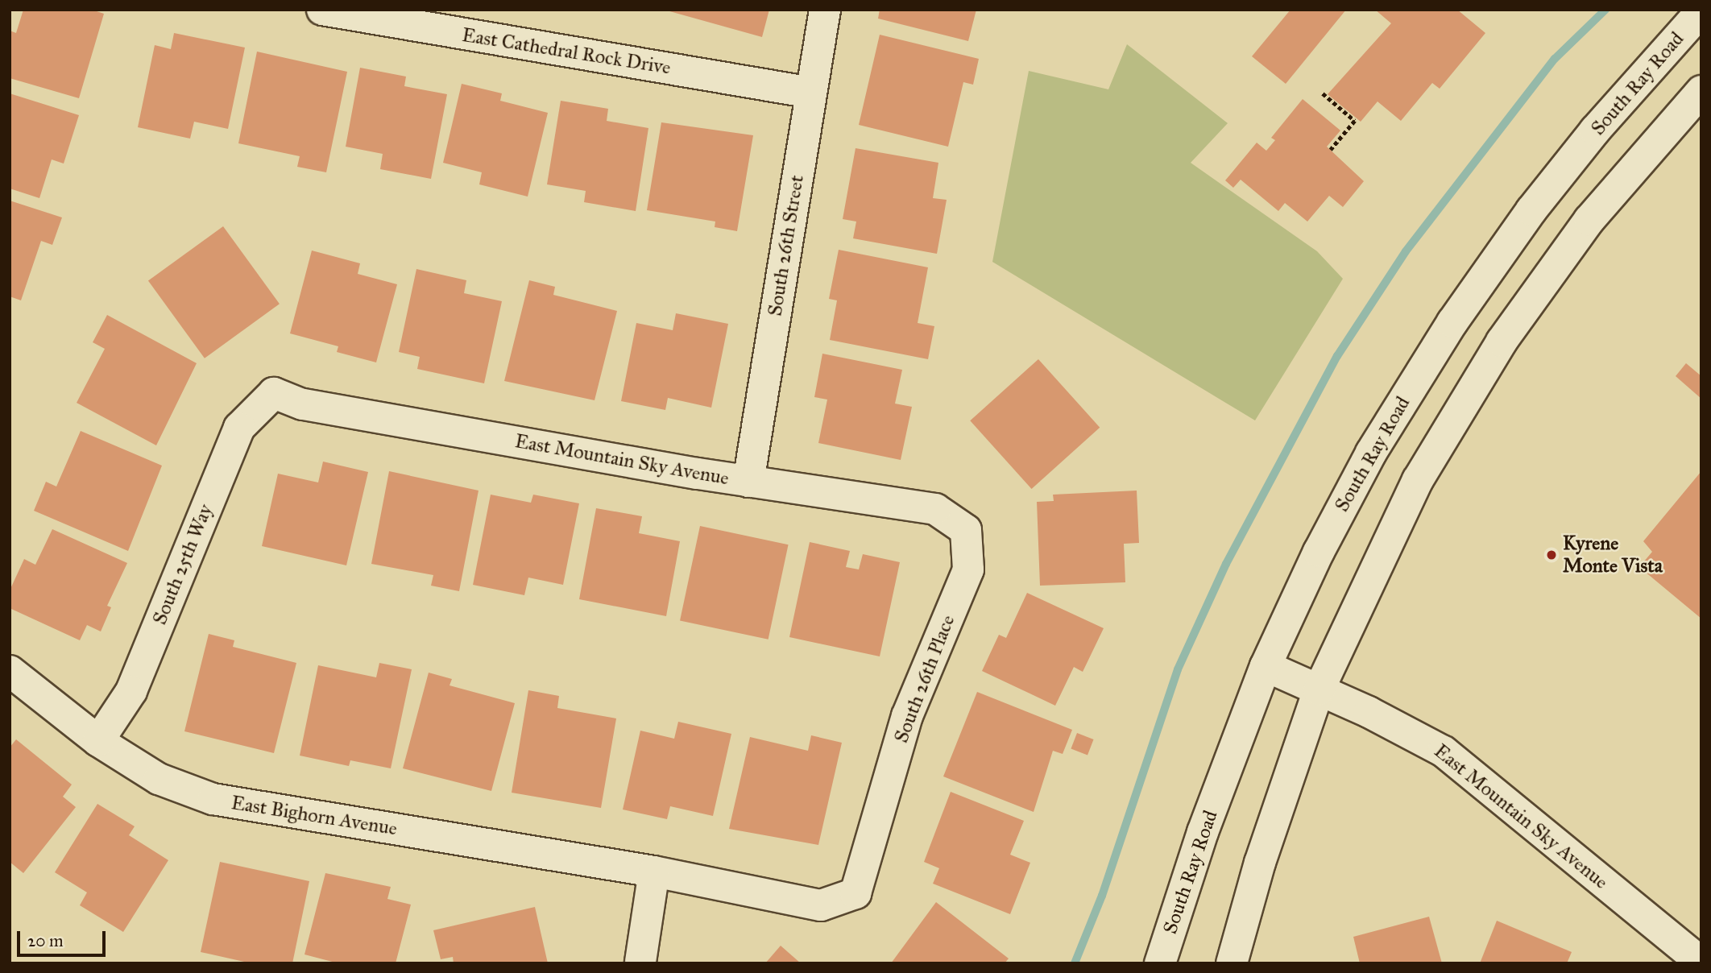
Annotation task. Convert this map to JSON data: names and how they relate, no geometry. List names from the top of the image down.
{
  "streets": {
    "street": [
      "East Cathedral Rock Drive",
      "South Ray Road",
      "South 26th Street",
      "East Mountain Sky Avenue",
      "South 25th Way",
      "South 26th Place",
      "East Bighorn Avenue"
    ]
  },
  "crossings": [
    ["East Cathedral Rock Drive", "South 26th Street"],
    ["South Ray Road", "East Mountain Sky Avenue"],
    ["South 26th Street", "East Mountain Sky Avenue"],
    ["East Mountain Sky Avenue", "South 25th Way"],
    ["East Mountain Sky Avenue", "South 26th Place"],
    ["South 25th Way", "East Bighorn Avenue"],
    ["South 26th Place", "East Bighorn Avenue"]
  ],
  "places": ["Kyrene Monte Vista"],
  "scale_bar": "20 m"
}
